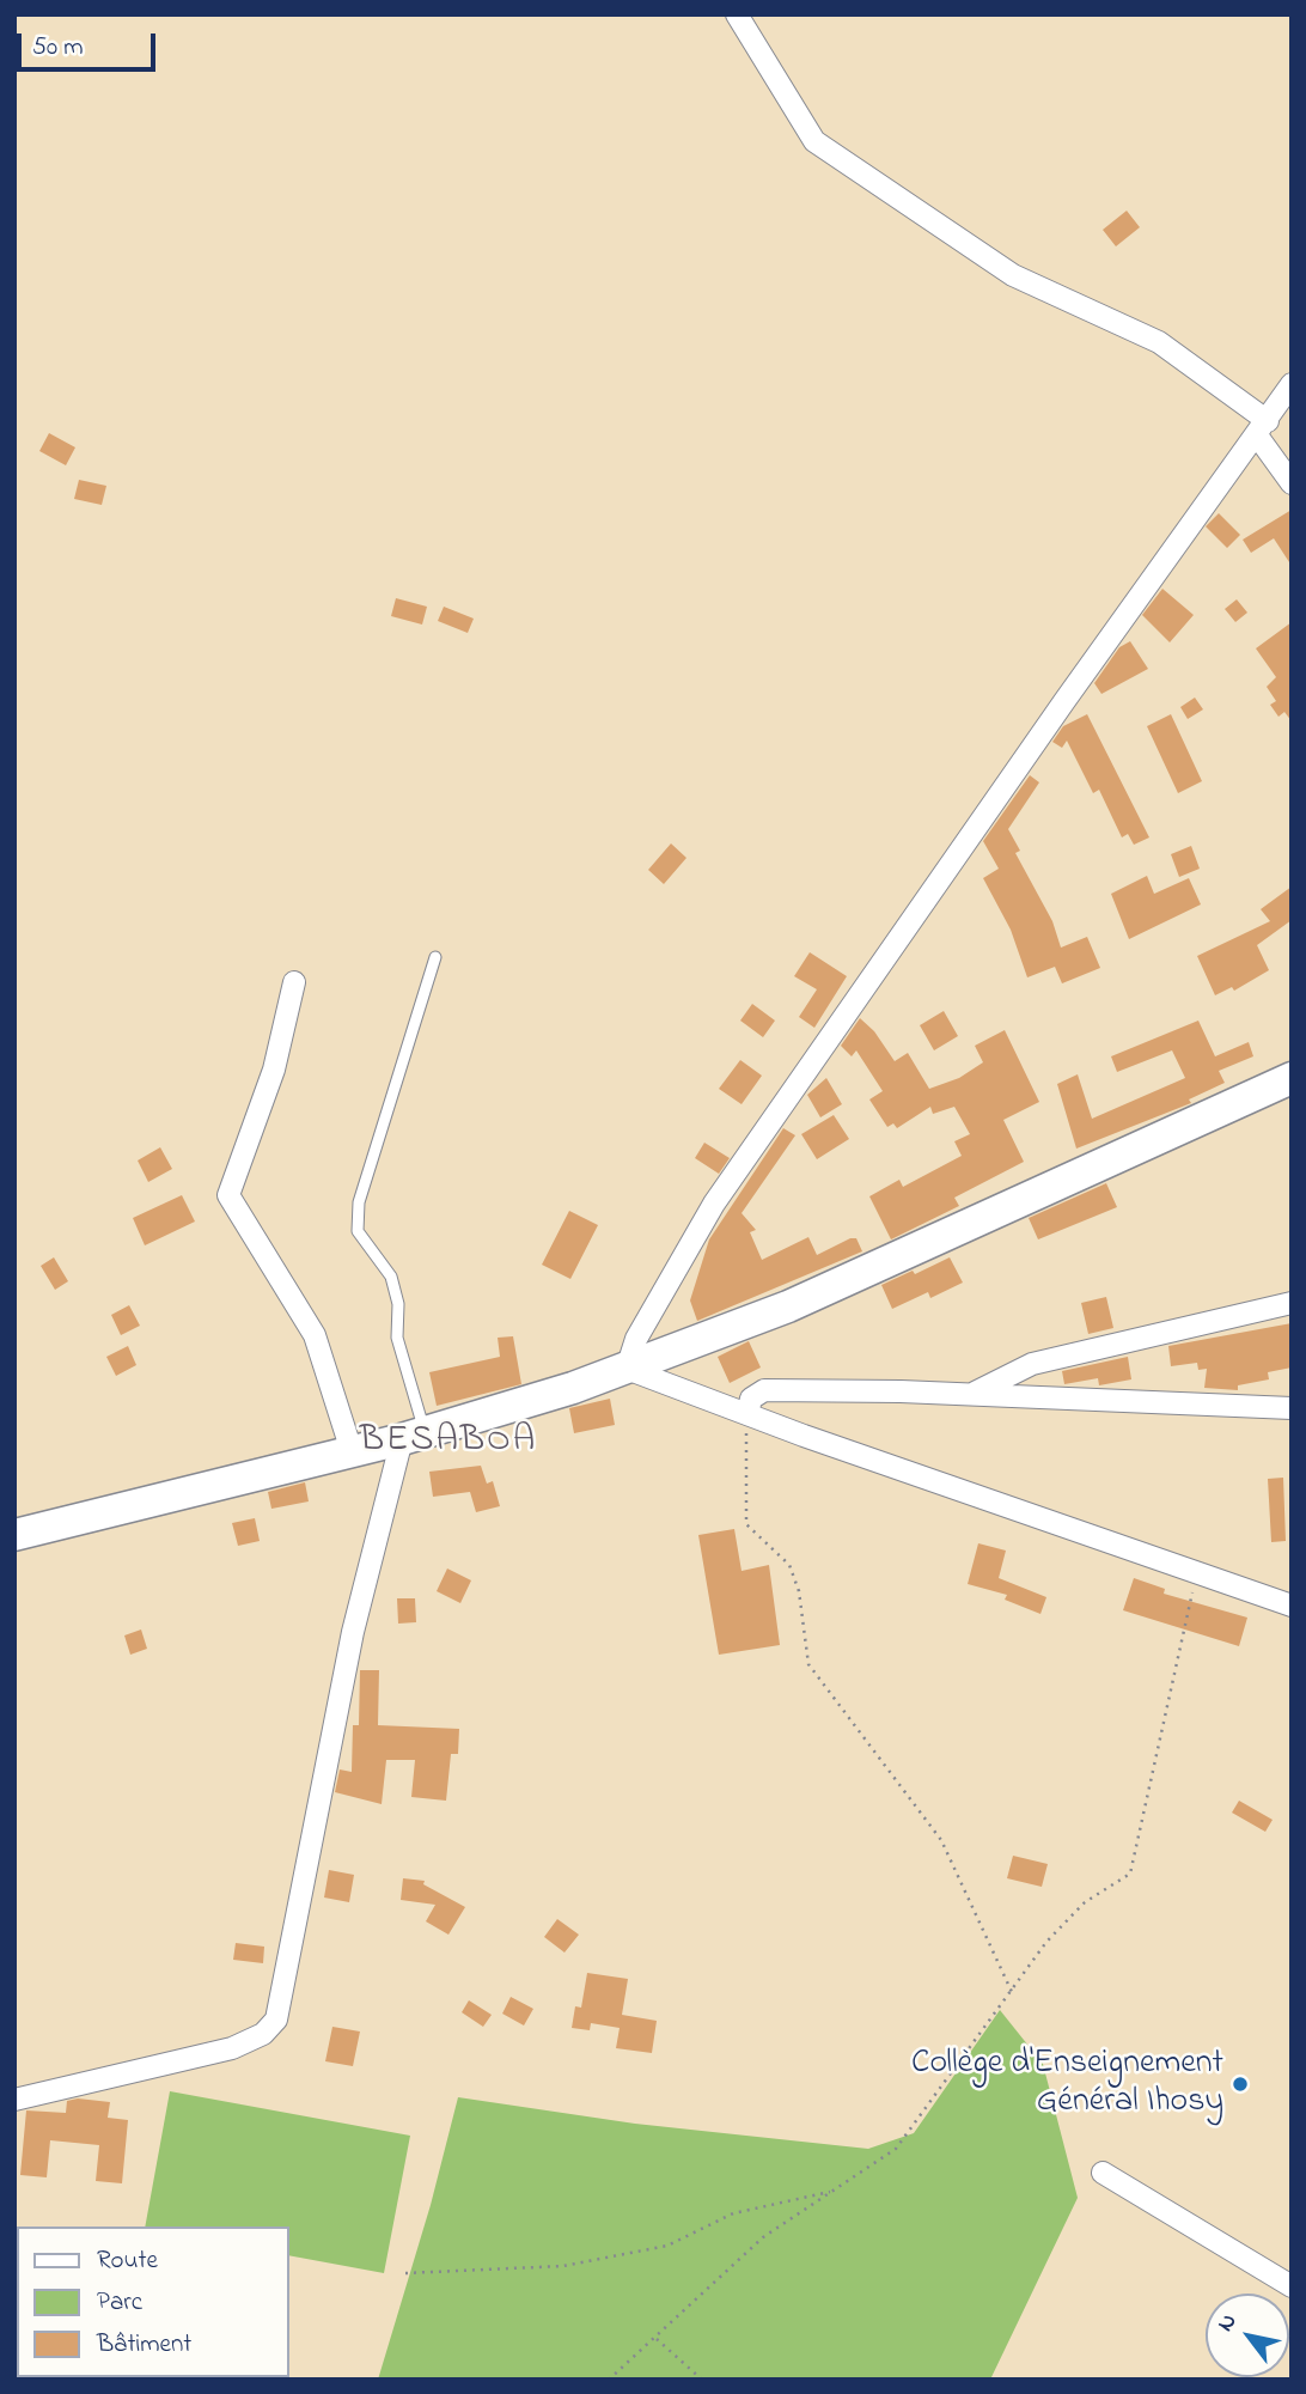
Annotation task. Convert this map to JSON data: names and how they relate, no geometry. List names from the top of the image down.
{
  "districts": ["BESABOA"],
  "places": ["Collège d'Enseignement Général Ihosy"],
  "legend": ["Route", "Parc", "Bâtiment"],
  "scale_bar": "50 m",
  "north": "top left"
}
